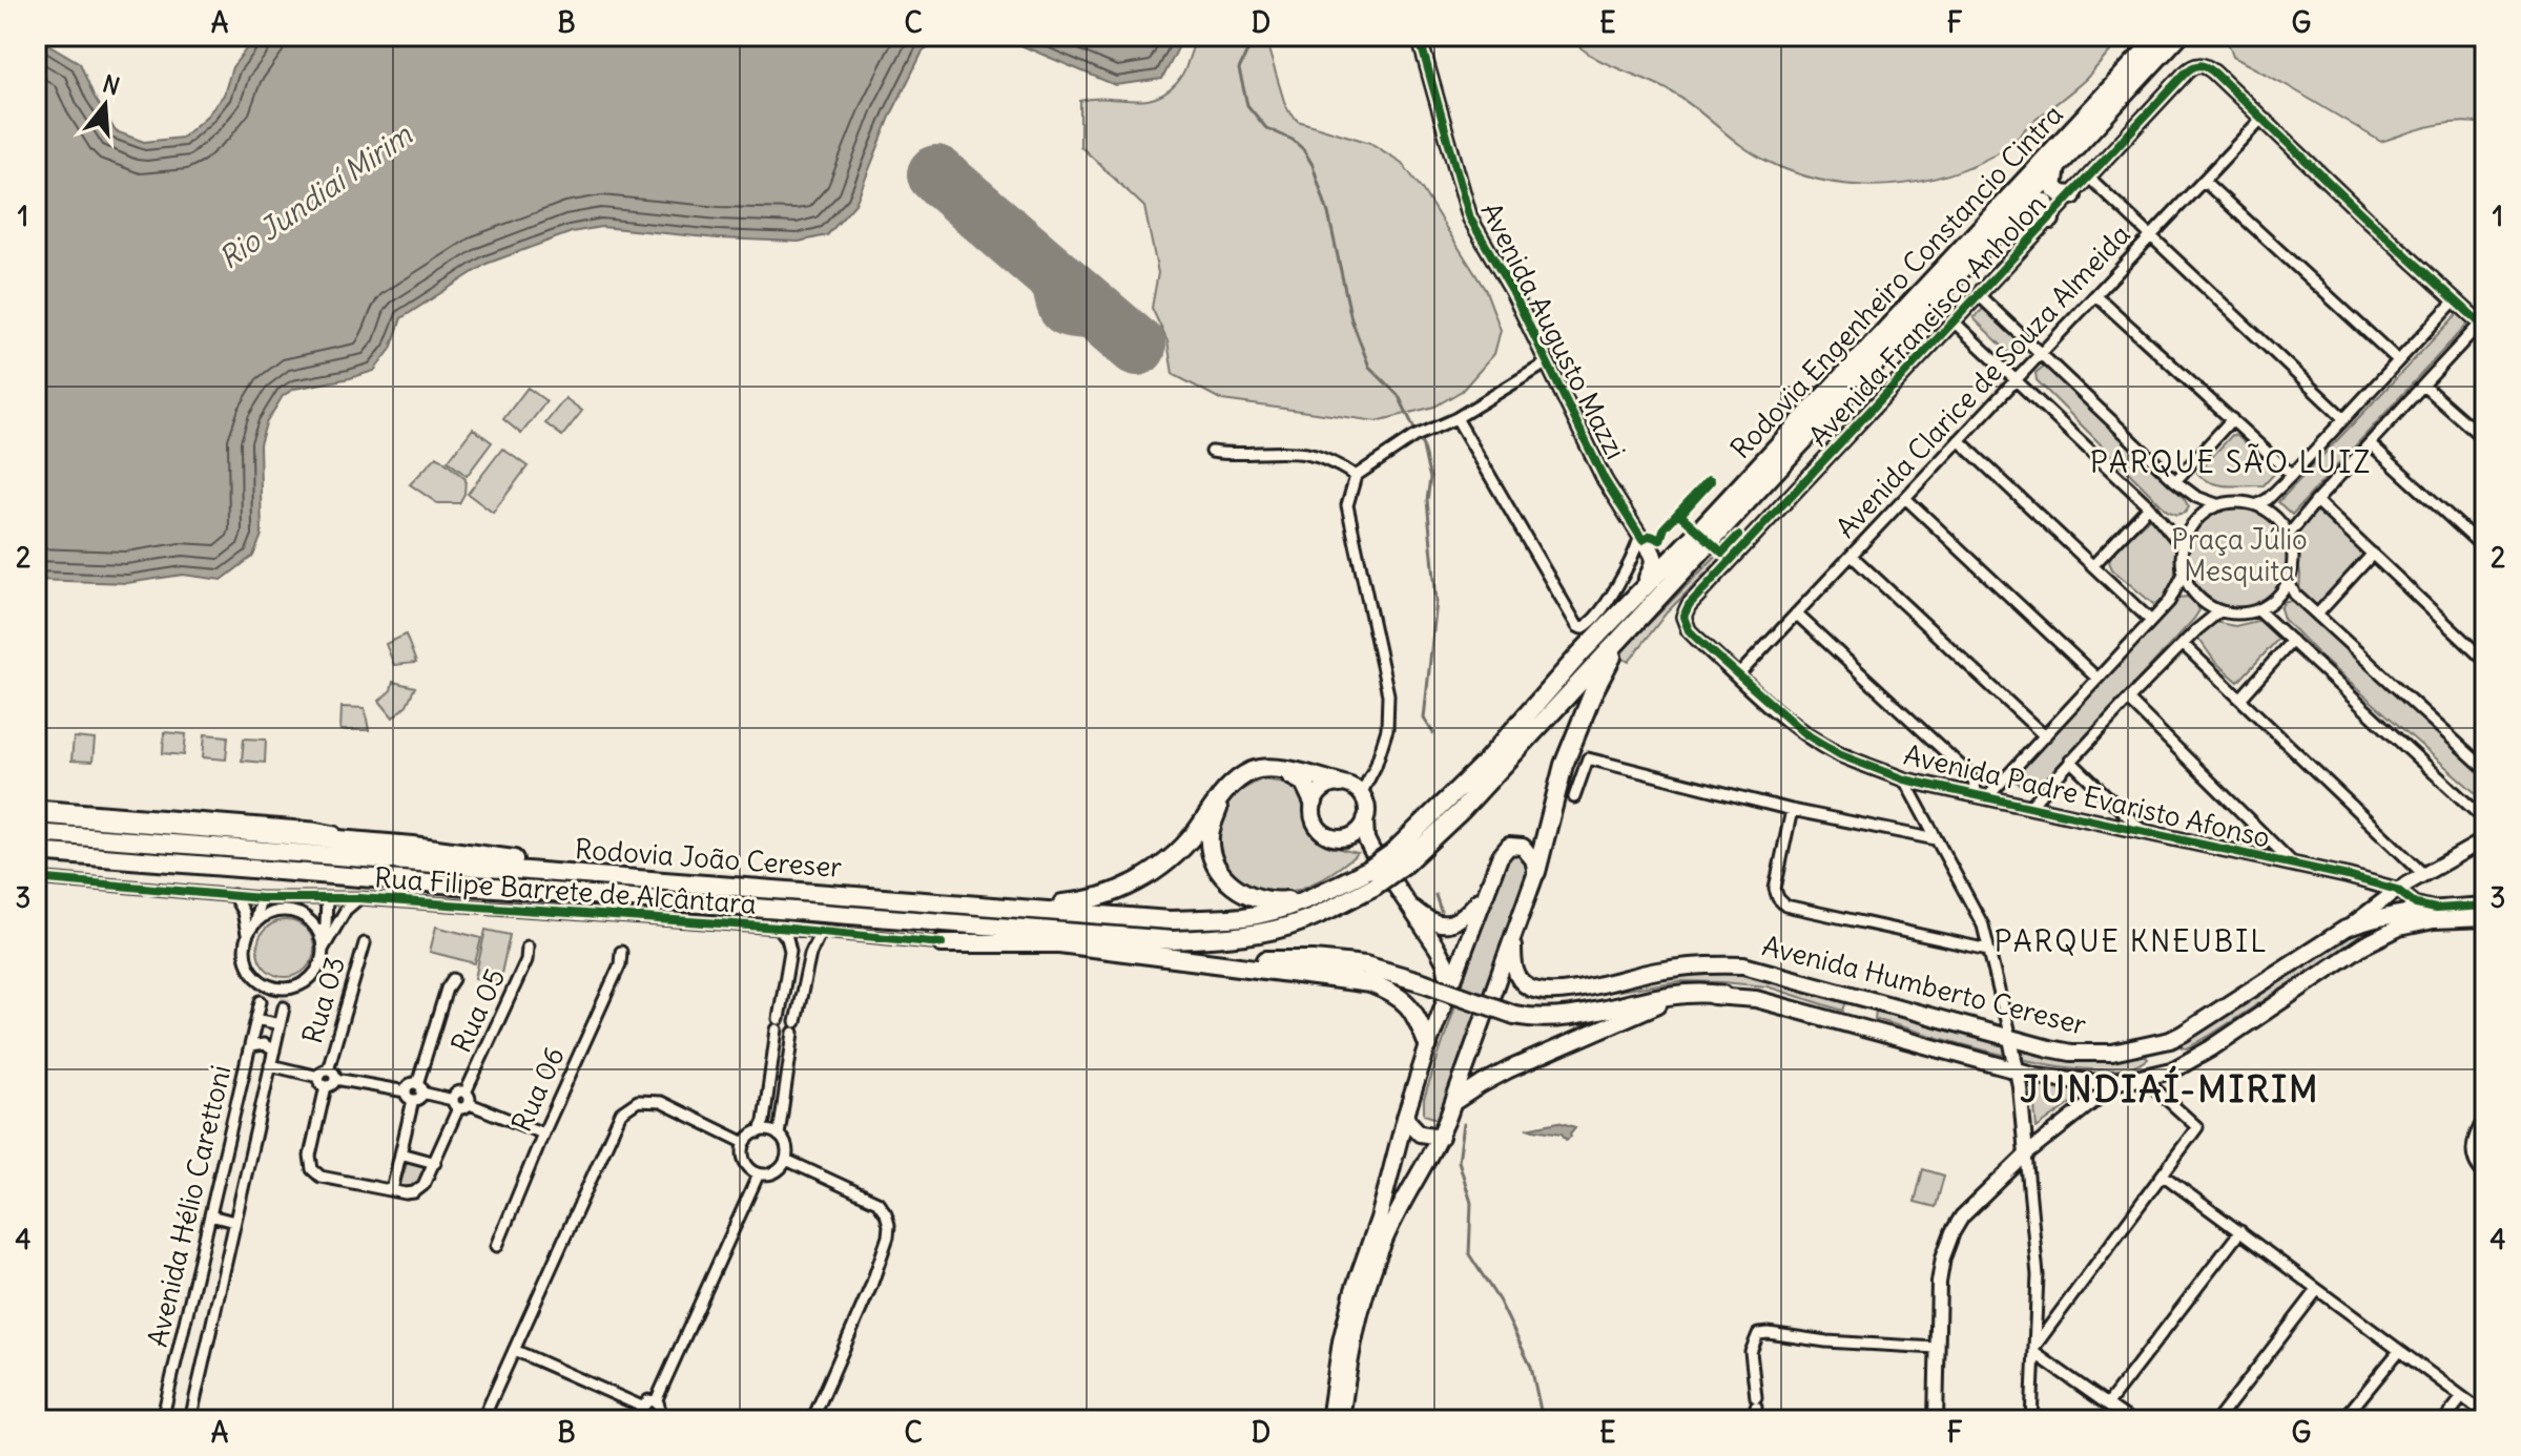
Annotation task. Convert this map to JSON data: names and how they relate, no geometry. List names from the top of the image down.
{
  "streets": {
    "highway": ["Rodovia Engenheiro Constancio Cintra", "Rodovia João Cereser"],
    "main road": ["Avenida Humberto Cereser"],
    "street": [
      "Avenida Francisco Anholon",
      "Avenida Augusto Mazzi",
      "Avenida Clarice de Souza Almeida",
      "Avenida Padre Evaristo Afonso",
      "Rua Filipe Barrete de Alcântara",
      "Rua 03",
      "Rua 05",
      "Rua 06",
      "Avenida Hélio Carettoni"
    ]
  },
  "crossings": [
    ["Avenida Francisco Anholon", "Avenida Clarice de Souza Almeida"],
    ["Avenida Francisco Anholon", "Avenida Padre Evaristo Afonso"],
    ["Avenida Clarice de Souza Almeida", "Avenida Padre Evaristo Afonso"],
    ["Avenida Padre Evaristo Afonso", "Avenida Humberto Cereser"]
  ],
  "districts": ["PARQUE SÃO LUIZ", "PARQUE KNEUBIL", "JUNDIAÍ-MIRIM"],
  "water": ["Rio Jundiaí Mirim"],
  "parks": ["Praça Júlio Mesquita"],
  "north": "top",
  "grid": {
    "columns": [
      "A",
      "B",
      "C",
      "D",
      "E",
      "F",
      "G"
    ],
    "rows": [
      "1",
      "2",
      "3",
      "4"
    ]
  }
}
